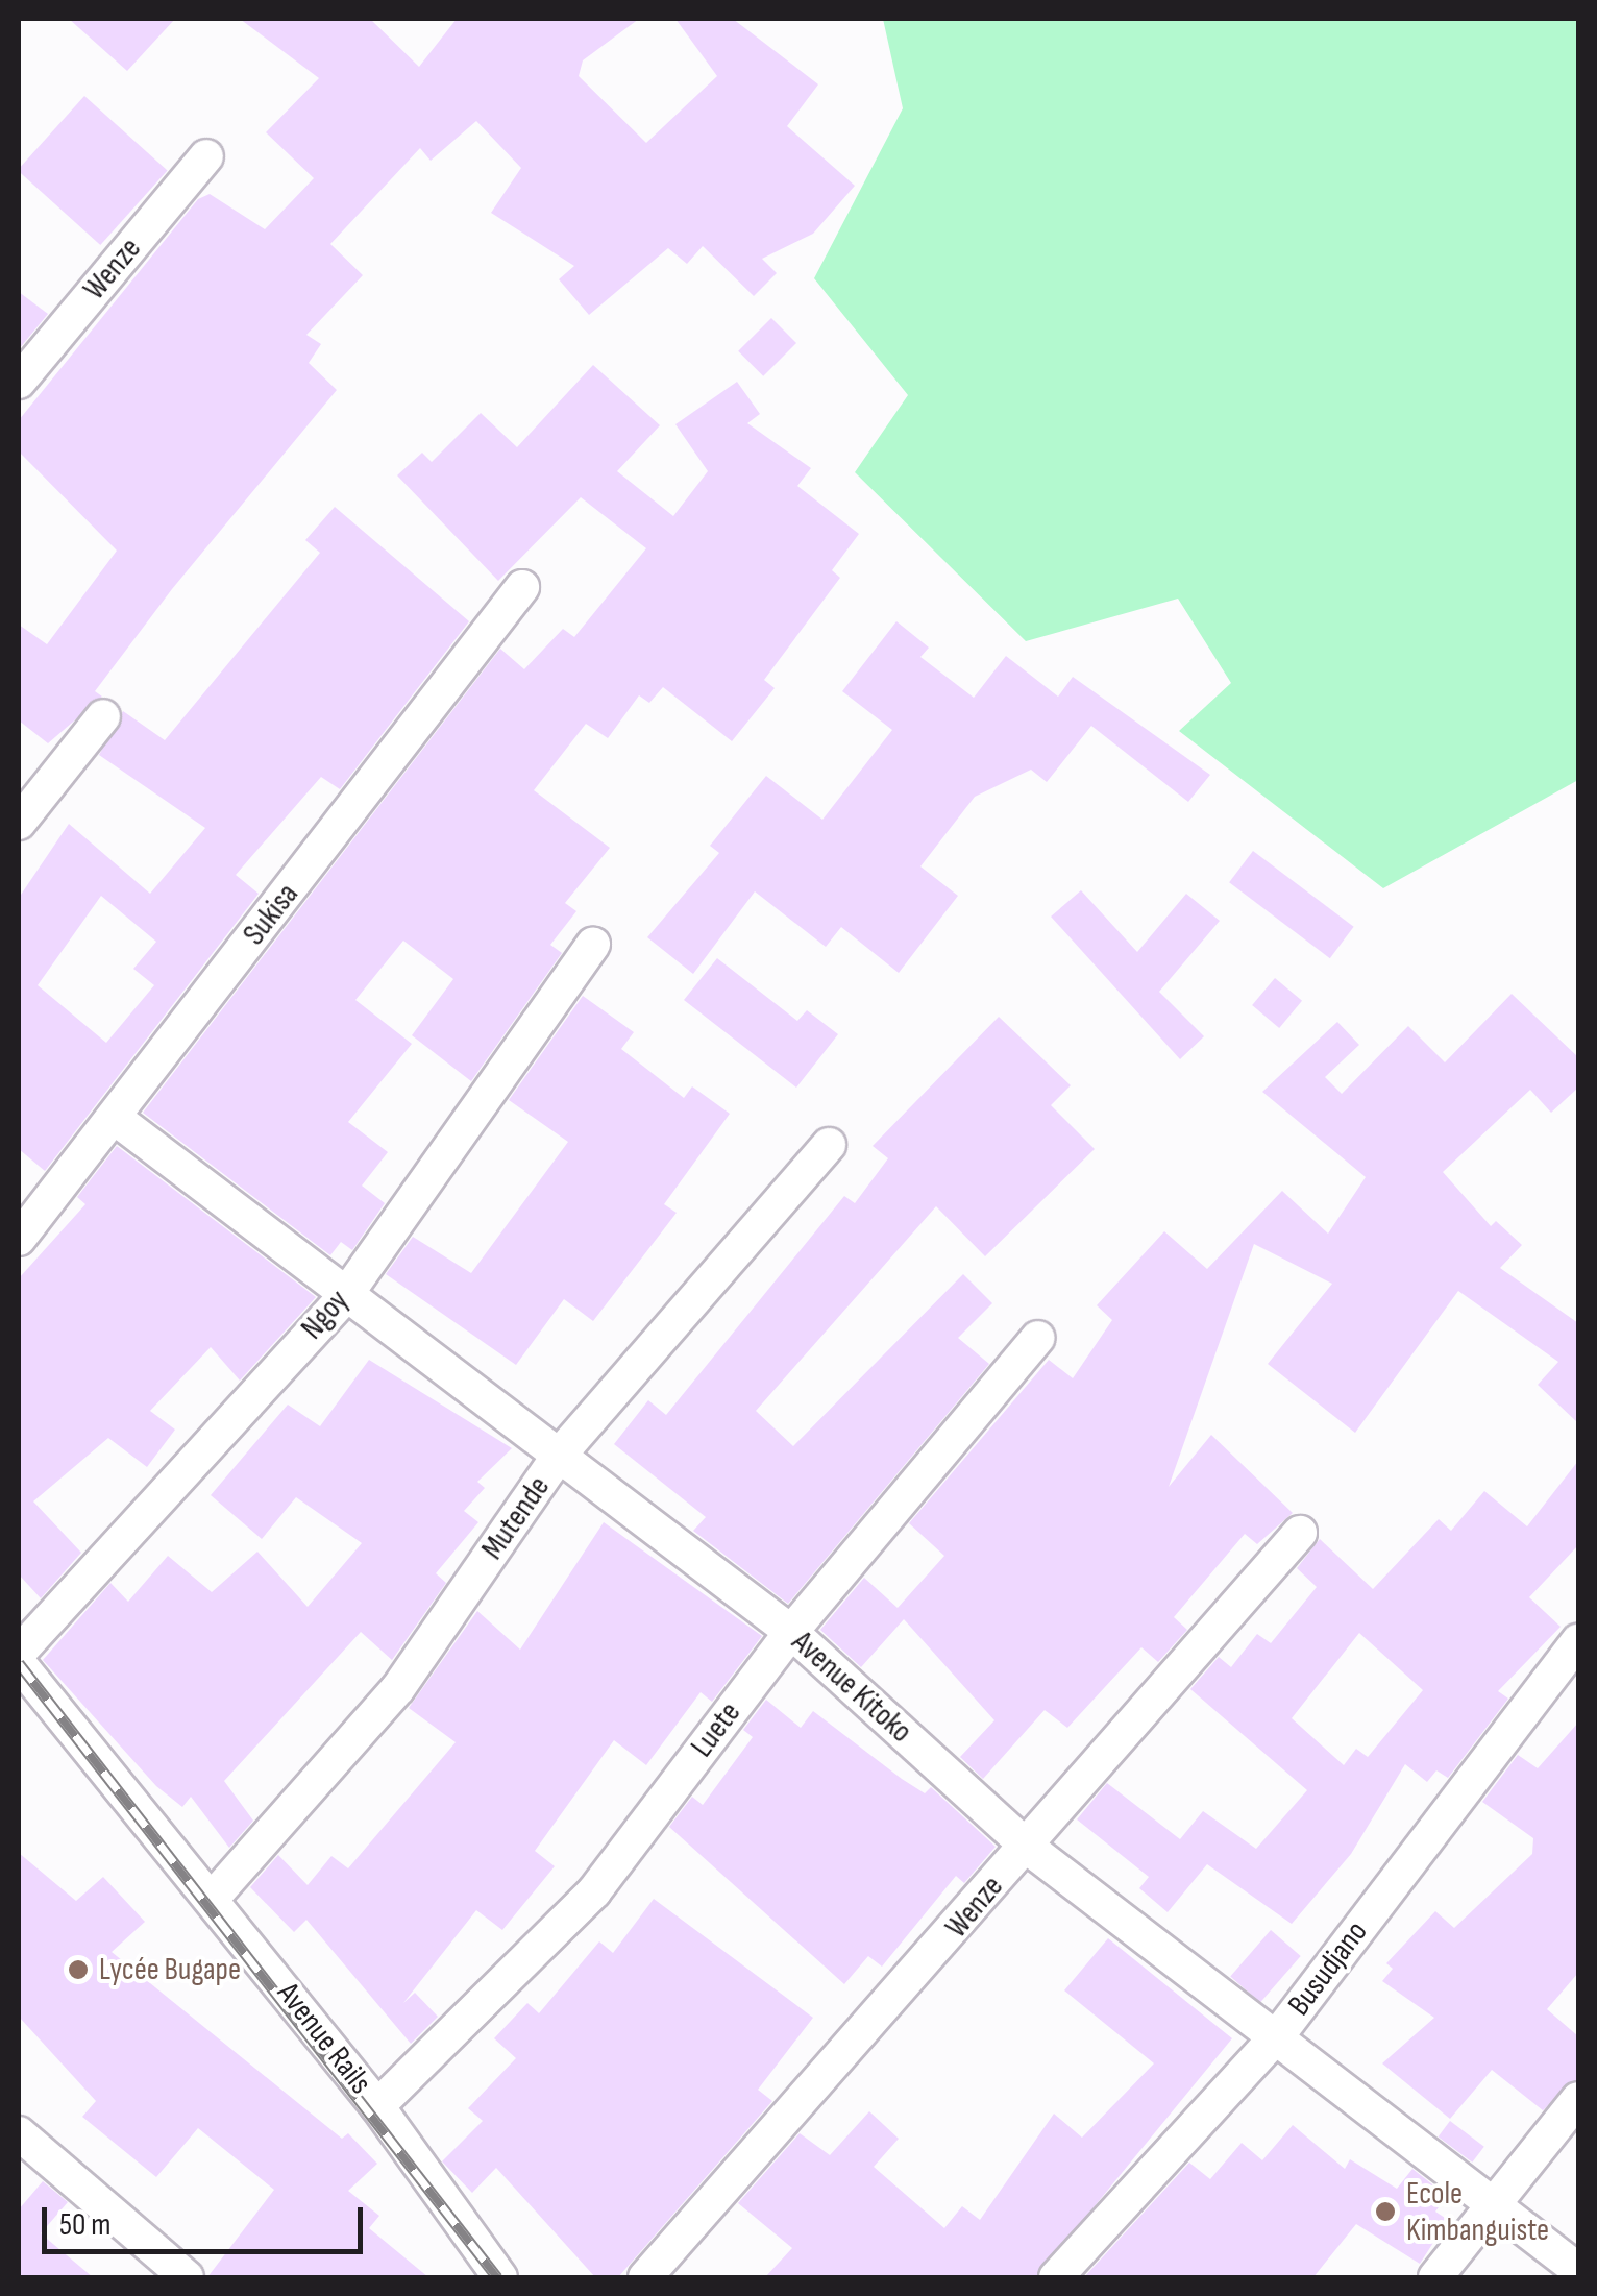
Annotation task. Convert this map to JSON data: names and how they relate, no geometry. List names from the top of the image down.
{
  "streets": {
    "street": [
      "Wenze",
      "Sukisa",
      "Ngoy",
      "Mutende",
      "Avenue Kitoko",
      "Luete",
      "Busudjano",
      "Avenue Rails"
    ]
  },
  "crossings": [
    ["Wenze", "Avenue Kitoko"],
    ["Sukisa", "Avenue Kitoko"],
    ["Ngoy", "Avenue Kitoko"],
    ["Mutende", "Avenue Kitoko"],
    ["Mutende", "Avenue Rails"],
    ["Avenue Kitoko", "Luete"],
    ["Avenue Kitoko", "Busudjano"],
    ["Luete", "Avenue Rails"]
  ],
  "places": ["Lycée Bugape", "Ecole Kimbanguiste"],
  "scale_bar": "50 m"
}
